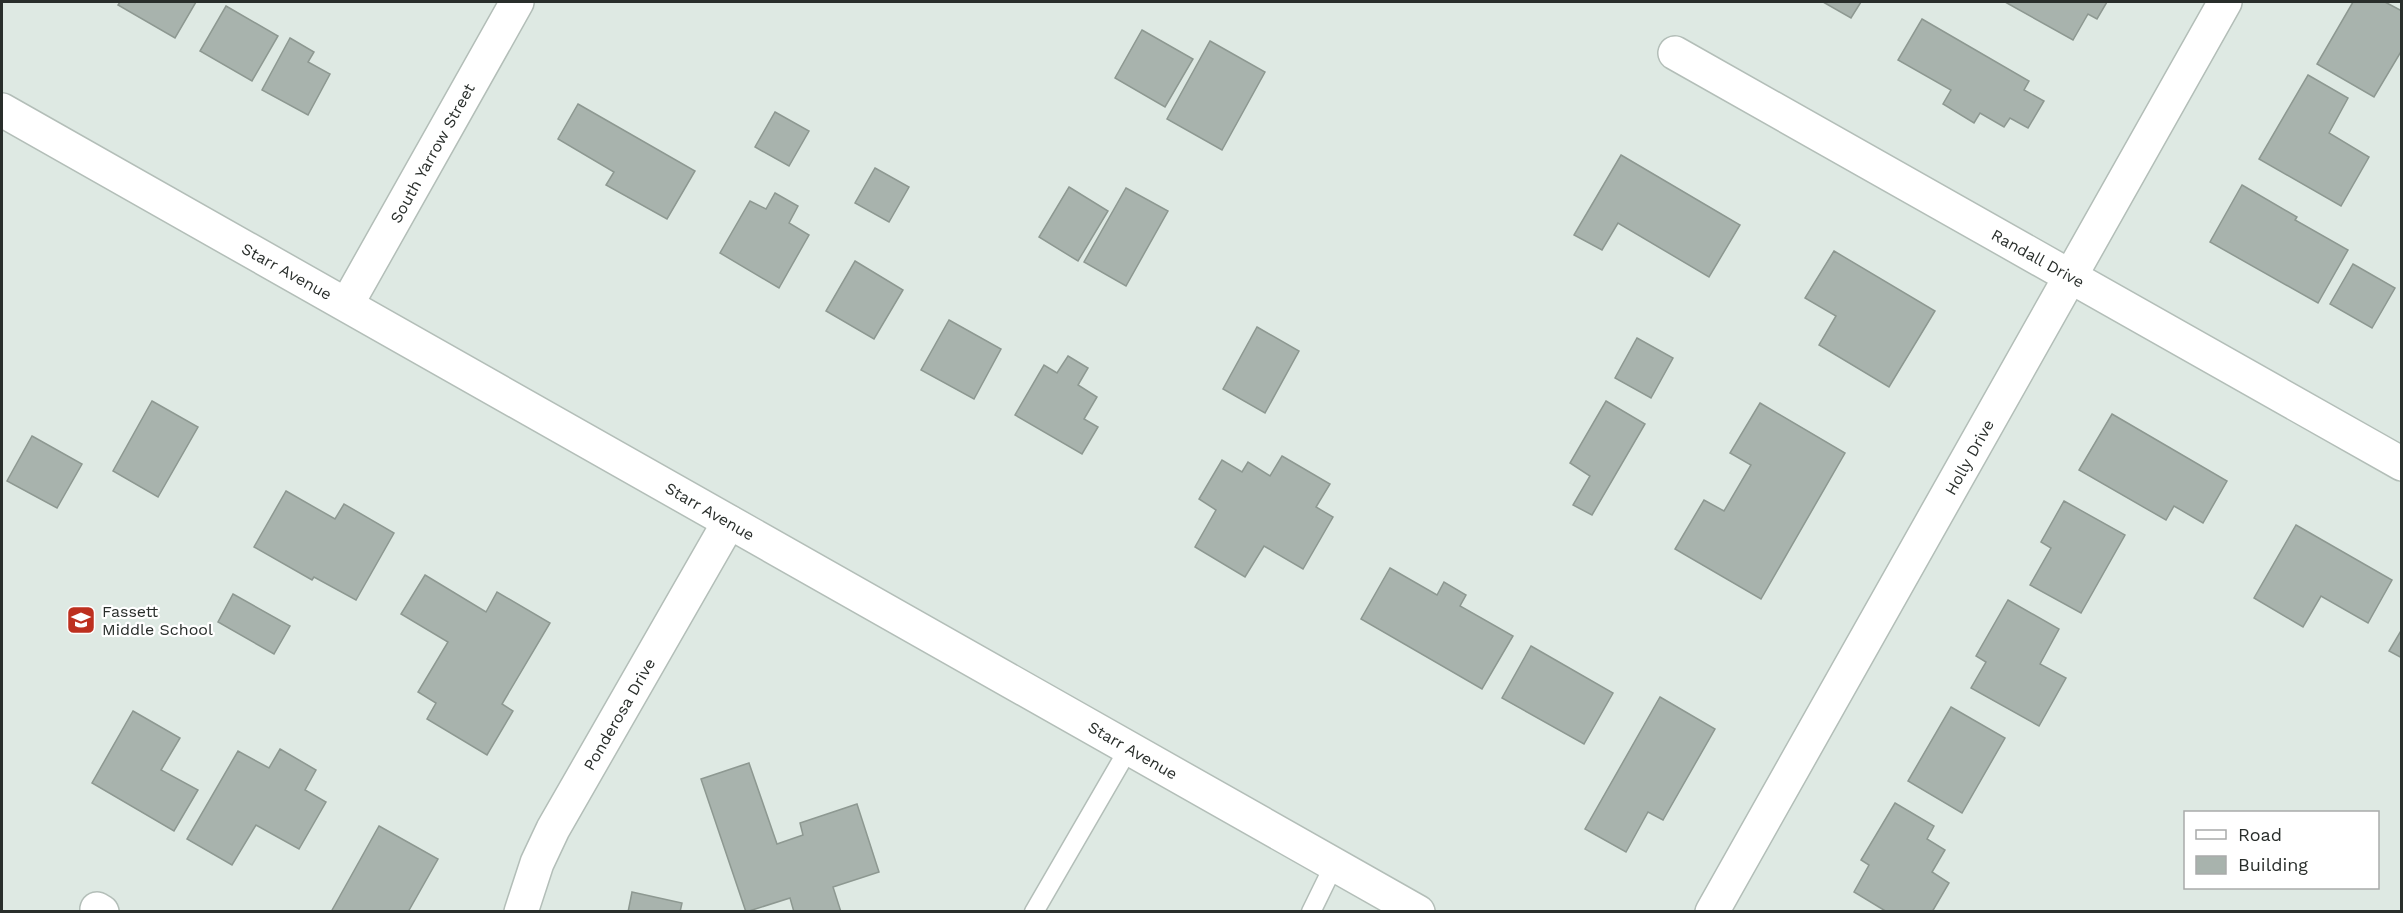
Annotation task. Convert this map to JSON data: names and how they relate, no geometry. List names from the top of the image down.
{
  "streets": {
    "street": [
      "South Yarrow Street",
      "Randall Drive",
      "Starr Avenue",
      "Holly Drive",
      "Ponderosa Drive"
    ]
  },
  "crossings": [
    ["South Yarrow Street", "Starr Avenue"],
    ["Randall Drive", "Holly Drive"],
    ["Starr Avenue", "Ponderosa Drive"]
  ],
  "places": {
    "school or university": ["Fassett Middle School"]
  },
  "legend": ["Road", "Building"]
}
